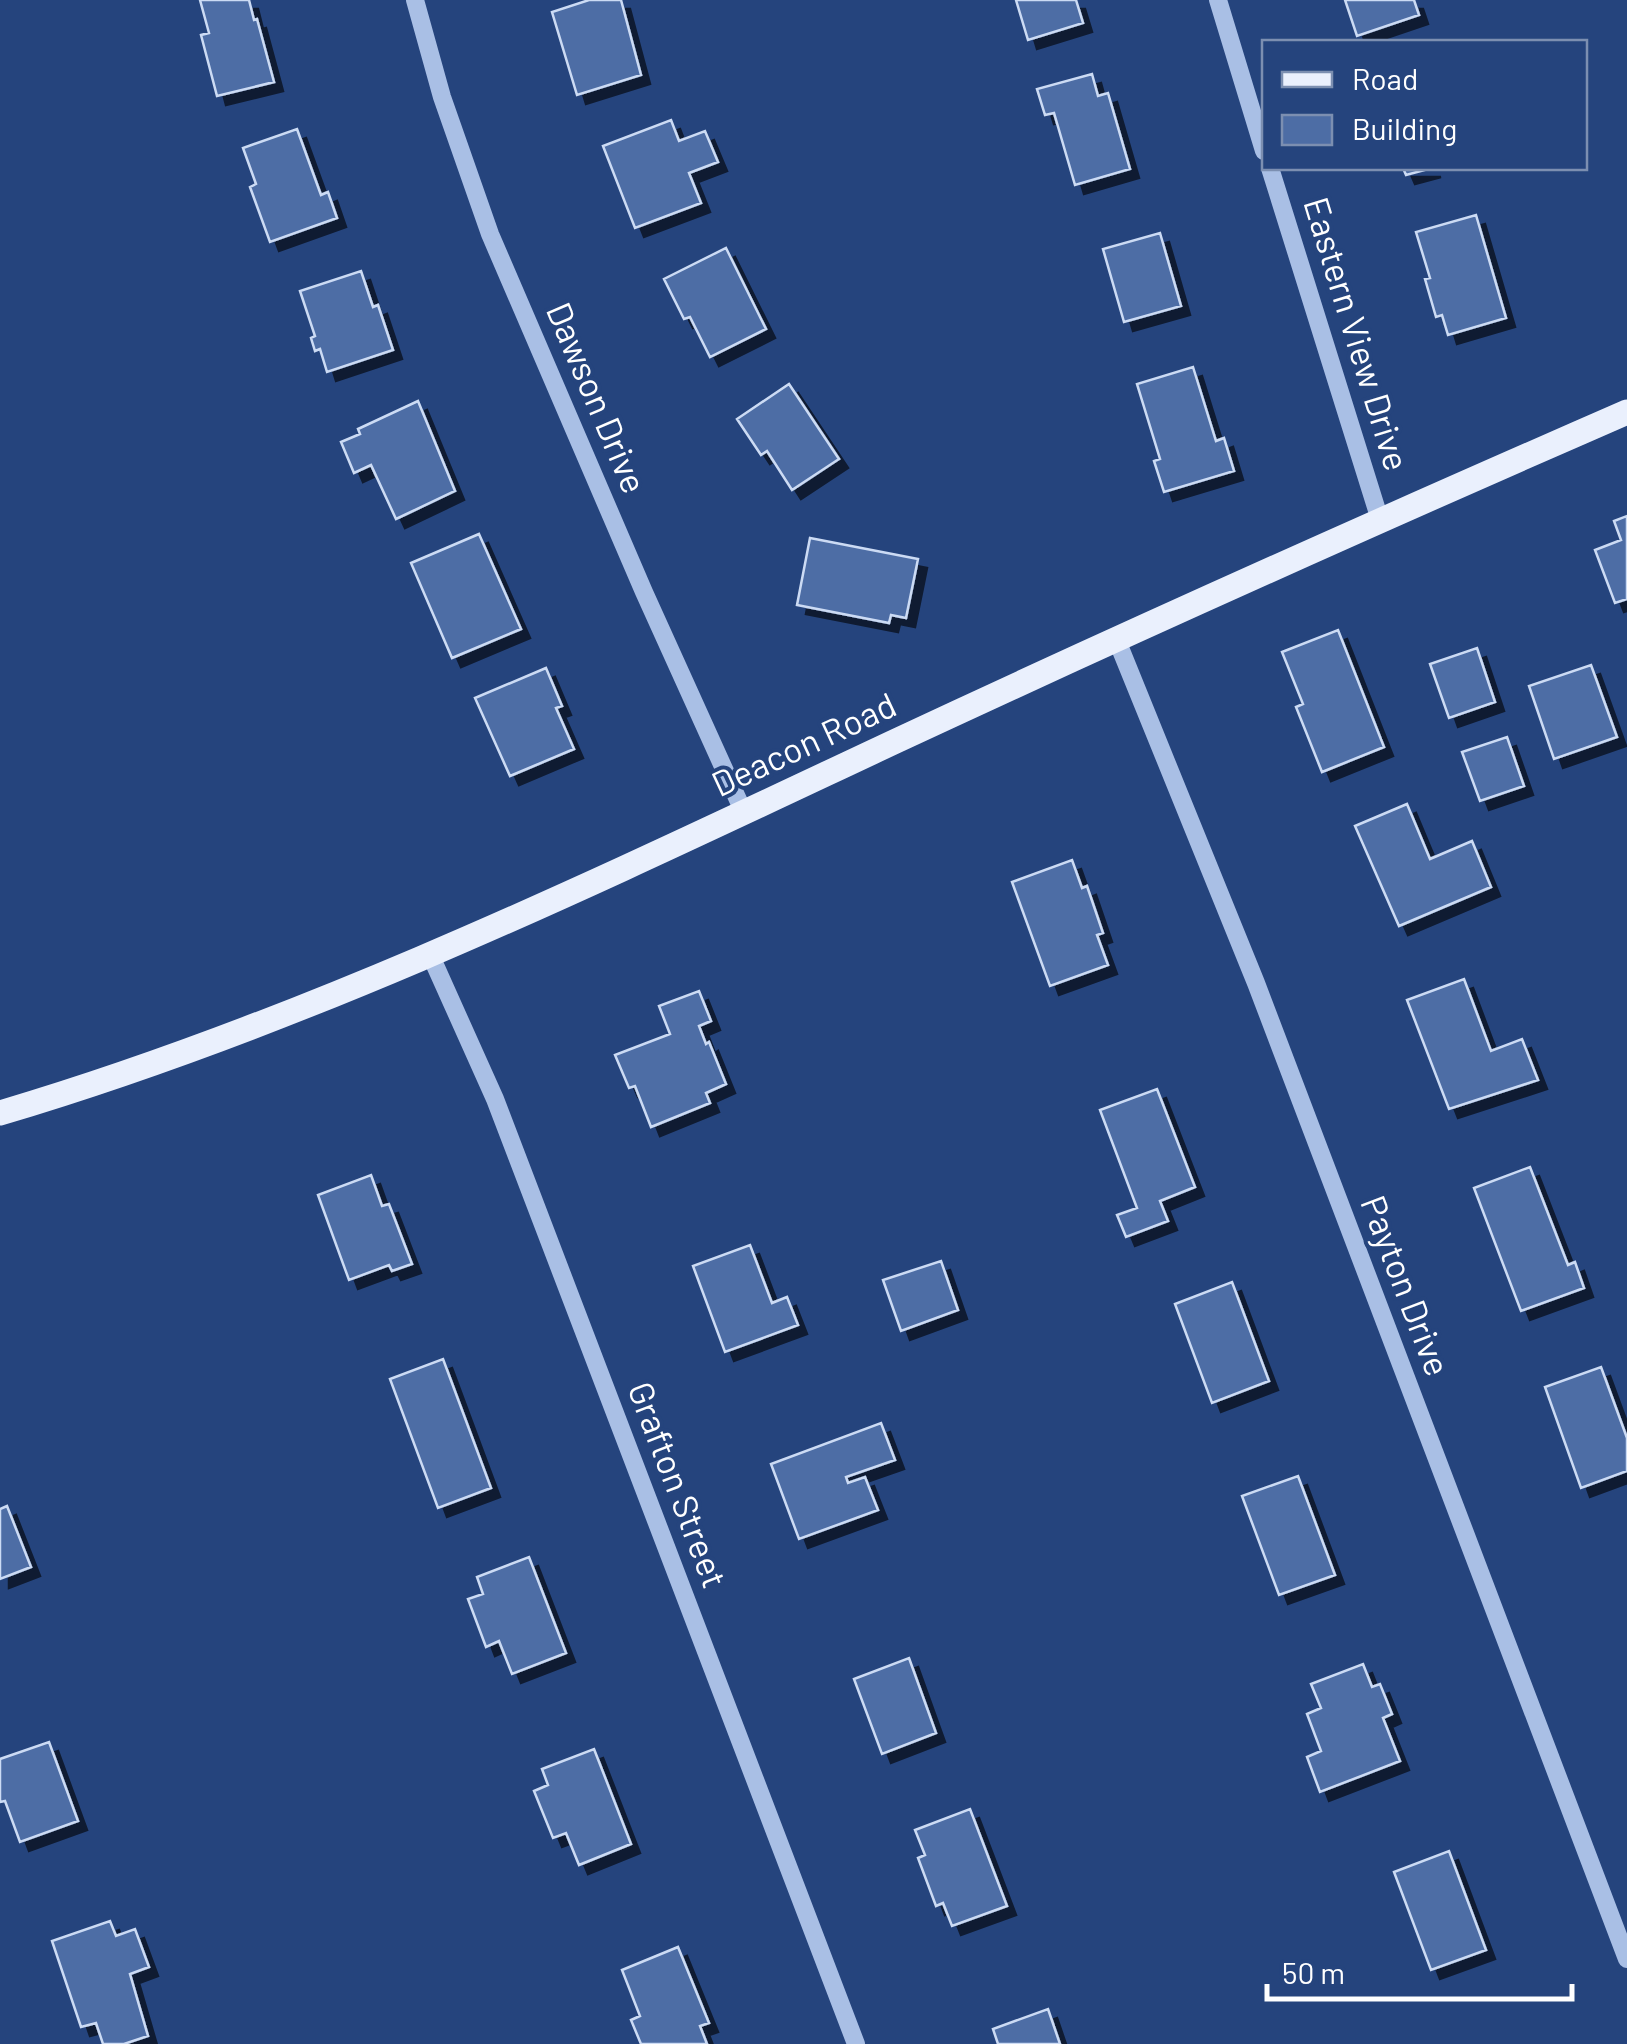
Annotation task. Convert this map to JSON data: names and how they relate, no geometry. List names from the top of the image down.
{
  "streets": {
    "main road": ["Deacon Road"],
    "street": [
      "Eastern View Drive",
      "Dawson Drive",
      "Payton Drive",
      "Grafton Street"
    ]
  },
  "crossings": [
    ["Eastern View Drive", "Deacon Road"],
    ["Dawson Drive", "Deacon Road"],
    ["Deacon Road", "Payton Drive"],
    ["Deacon Road", "Grafton Street"]
  ],
  "legend": ["Road", "Building"],
  "scale_bar": "50 m"
}
